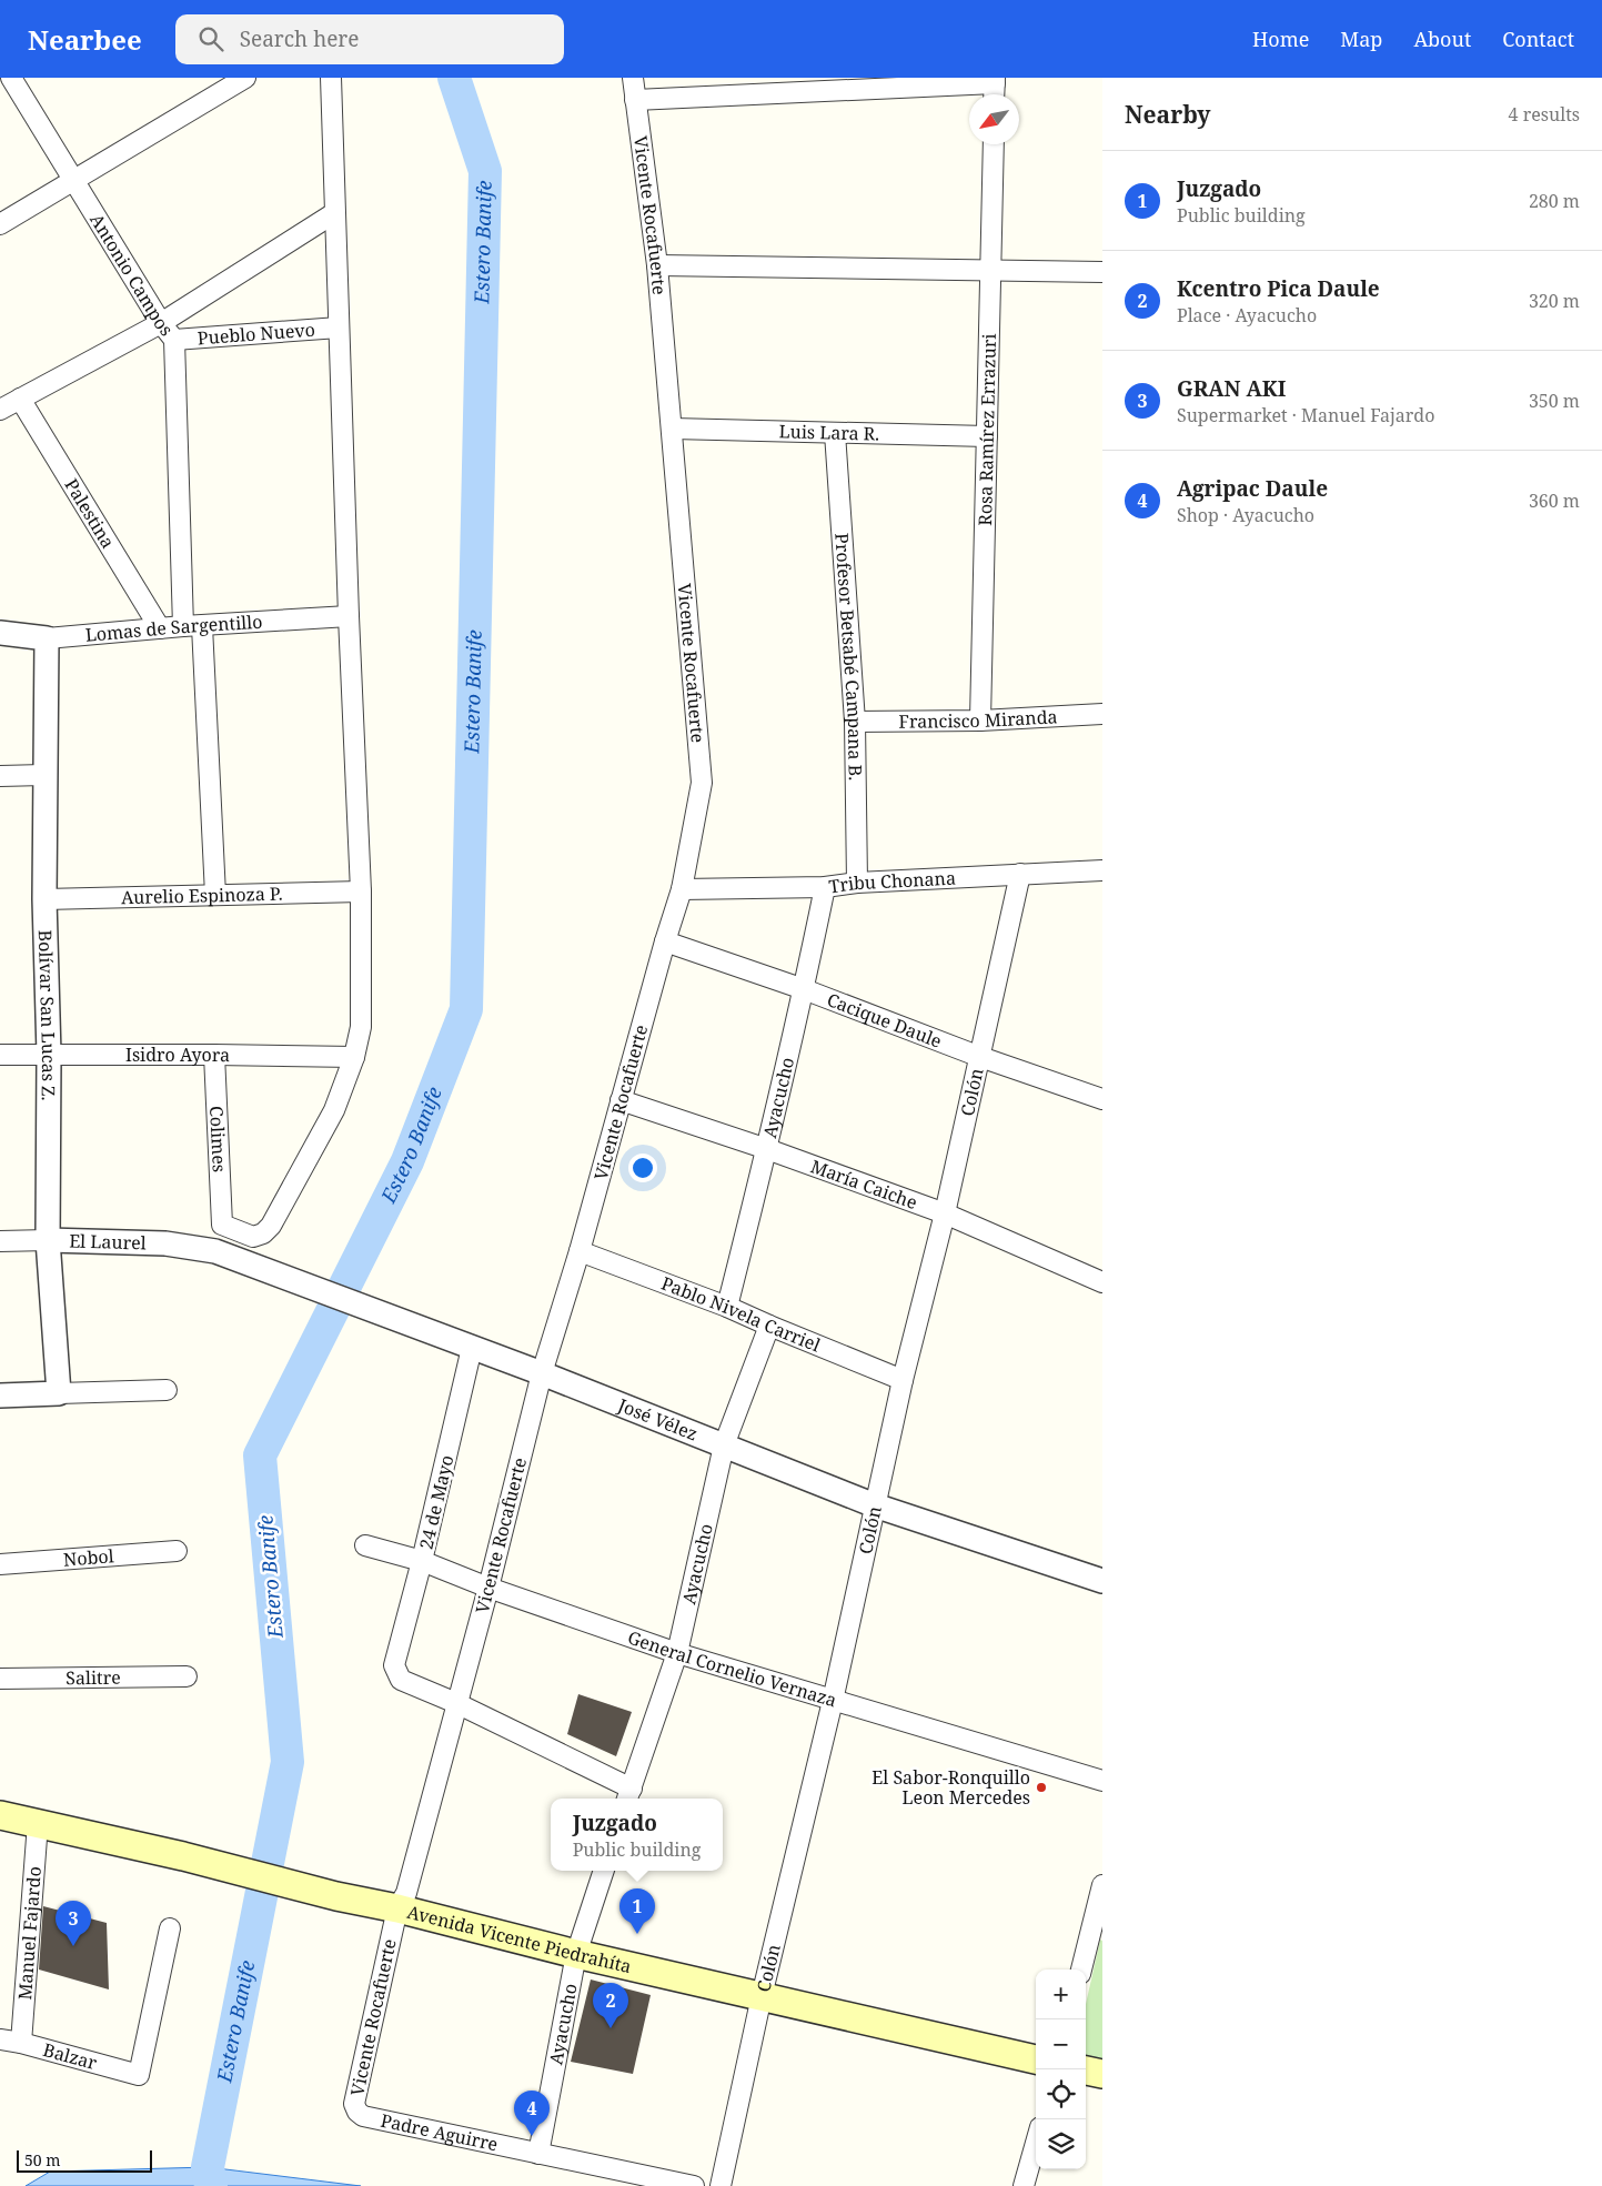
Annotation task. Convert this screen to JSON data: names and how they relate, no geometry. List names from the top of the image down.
{
  "streets": {
    "main road": ["Avenida Vicente Piedrahíta"],
    "street": [
      "Vicente Rocafuerte",
      "Antonio Campos",
      "Pueblo Nuevo",
      "Rosa Ramírez Errazuri",
      "Luis Lara R.",
      "Palestina",
      "Lomas de Sargentillo",
      "Profesor Betsabé Campana B.",
      "Francisco Miranda",
      "Tribu Chonana",
      "Aurelio Espinoza P.",
      "Bolívar San Lucas Z.",
      "Cacique Daule",
      "Isidro Ayora",
      "Colón",
      "Ayacucho",
      "Colimes",
      "María Caiche",
      "El Laurel",
      "Pablo Nivela Carriel",
      "José Vélez",
      "24 de Mayo",
      "Nobol",
      "General Cornelio Vernaza",
      "Salitre",
      "Manuel Fajardo",
      "Balzar",
      "Padre Aguirre"
    ]
  },
  "crossings": [
    ["Vicente Rocafuerte", "Luis Lara R."],
    ["Vicente Rocafuerte", "Tribu Chonana"],
    ["Vicente Rocafuerte", "Cacique Daule"],
    ["Vicente Rocafuerte", "María Caiche"],
    ["Vicente Rocafuerte", "Pablo Nivela Carriel"],
    ["Vicente Rocafuerte", "José Vélez"],
    ["Vicente Rocafuerte", "24 de Mayo"],
    ["Vicente Rocafuerte", "General Cornelio Vernaza"],
    ["Vicente Rocafuerte", "Avenida Vicente Piedrahíta"],
    ["Vicente Rocafuerte", "Padre Aguirre"],
    ["Antonio Campos", "Pueblo Nuevo"],
    ["Antonio Campos", "Lomas de Sargentillo"],
    ["Rosa Ramírez Errazuri", "Luis Lara R."],
    ["Rosa Ramírez Errazuri", "Francisco Miranda"],
    ["Luis Lara R.", "Profesor Betsabé Campana B."],
    ["Palestina", "Lomas de Sargentillo"],
    ["Lomas de Sargentillo", "Bolívar San Lucas Z."],
    ["Profesor Betsabé Campana B.", "Francisco Miranda"],
    ["Profesor Betsabé Campana B.", "Tribu Chonana"],
    ["Tribu Chonana", "Colón"],
    ["Tribu Chonana", "Ayacucho"],
    ["Aurelio Espinoza P.", "Bolívar San Lucas Z."],
    ["Bolívar San Lucas Z.", "Isidro Ayora"],
    ["Bolívar San Lucas Z.", "El Laurel"],
    ["Cacique Daule", "Colón"],
    ["Cacique Daule", "Ayacucho"],
    ["Isidro Ayora", "Colimes"],
    ["Colón", "María Caiche"],
    ["Colón", "Pablo Nivela Carriel"],
    ["Colón", "José Vélez"],
    ["Colón", "General Cornelio Vernaza"],
    ["Colón", "Avenida Vicente Piedrahíta"],
    ["Ayacucho", "María Caiche"],
    ["Ayacucho", "Pablo Nivela Carriel"],
    ["Ayacucho", "José Vélez"],
    ["Ayacucho", "General Cornelio Vernaza"],
    ["Ayacucho", "Avenida Vicente Piedrahíta"],
    ["Ayacucho", "Padre Aguirre"],
    ["El Laurel", "José Vélez"],
    ["José Vélez", "24 de Mayo"],
    ["24 de Mayo", "General Cornelio Vernaza"],
    ["Manuel Fajardo", "Avenida Vicente Piedrahíta"],
    ["Manuel Fajardo", "Balzar"]
  ],
  "water": ["Estero Banife"],
  "places": ["El Sabor-Ronquillo Leon Mercedes"],
  "scale_bar": "50 m",
  "north": "bottom left",
  "page": {
    "header": "Nearbee",
    "search": "Search here",
    "nav": [
      "Home",
      "Map",
      "About",
      "Contact"
    ],
    "heading": ["Nearby", "4 results"],
    "list": [
      {
        "mark": "1",
        "name": "Juzgado",
        "note": "Public building",
        "value": "280 m"
      },
      {
        "mark": "2",
        "name": "Kcentro Pica Daule",
        "note": "Place · Ayacucho",
        "value": "320 m"
      },
      {
        "mark": "3",
        "name": "GRAN AKI",
        "note": "Supermarket · Manuel Fajardo",
        "value": "350 m"
      },
      {
        "mark": "4",
        "name": "Agripac Daule",
        "note": "Shop · Ayacucho",
        "value": "360 m"
      }
    ],
    "popup": ["Juzgado", "Public building"],
    "pins": [
      "1",
      "3",
      "2",
      "4"
    ],
    "map_buttons": ["+", "−"],
    "scale": "50 m"
  }
}
